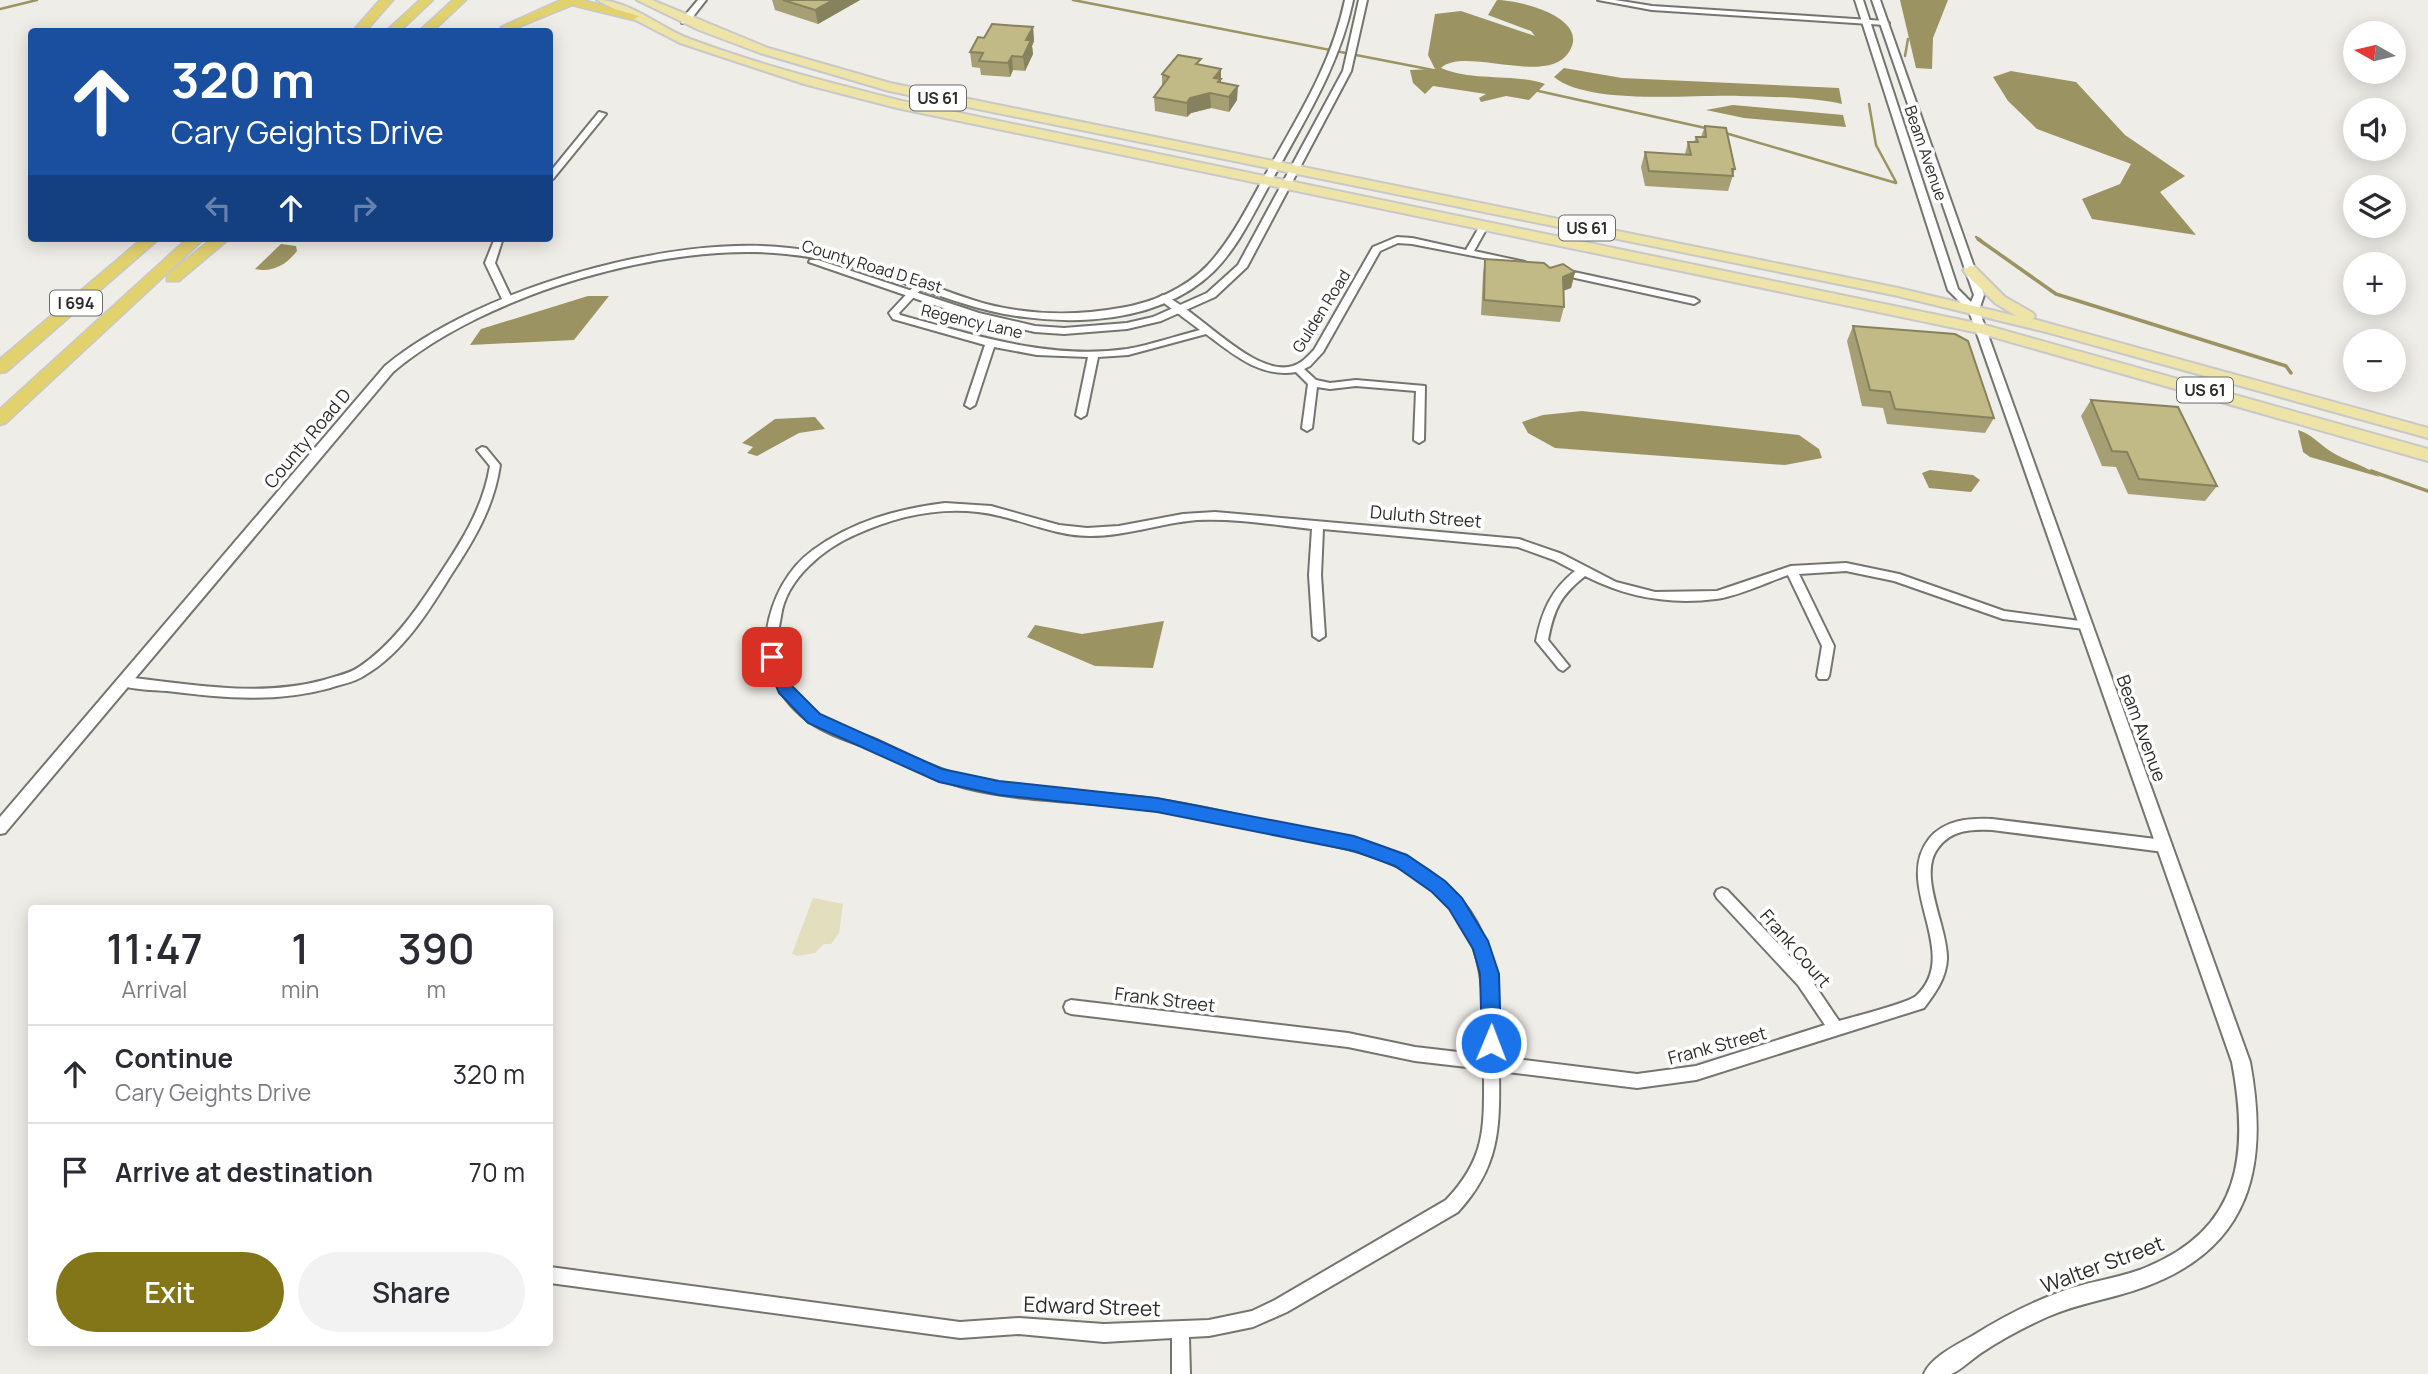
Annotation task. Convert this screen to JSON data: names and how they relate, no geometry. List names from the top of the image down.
{
  "streets": {
    "highway": ["I 694"],
    "main road": ["US 61"],
    "street": [
      "Beam Avenue",
      "County Road D East",
      "Gulden Road",
      "Regency Lane",
      "County Road D",
      "Duluth Street",
      "Frank Court",
      "Frank Street",
      "Walter Street",
      "Edward Street"
    ]
  },
  "crossings": [
    ["US 61", "Beam Avenue"],
    ["US 61", "County Road D East"],
    ["Beam Avenue", "Duluth Street"],
    ["Beam Avenue", "Frank Street"],
    ["Beam Avenue", "Walter Street"],
    ["County Road D East", "Gulden Road"],
    ["County Road D East", "Regency Lane"],
    ["County Road D East", "County Road D"],
    ["Gulden Road", "Regency Lane"],
    ["Duluth Street", "Edward Street"],
    ["Frank Court", "Frank Street"],
    ["Frank Street", "Edward Street"]
  ],
  "north": "left",
  "page": {
    "map_buttons": ["+", "−"],
    "turn": ["320 m", "Cary Geights Drive"],
    "eta": [
      "11:47",
      "Arrival",
      "1",
      "min",
      "390",
      "m"
    ],
    "list": [
      {
        "name": "Continue",
        "note": "Cary Geights Drive",
        "value": "320 m"
      },
      {
        "name": "Arrive at destination",
        "value": "70 m"
      }
    ],
    "buttons": ["Exit", "Share"]
  }
}
